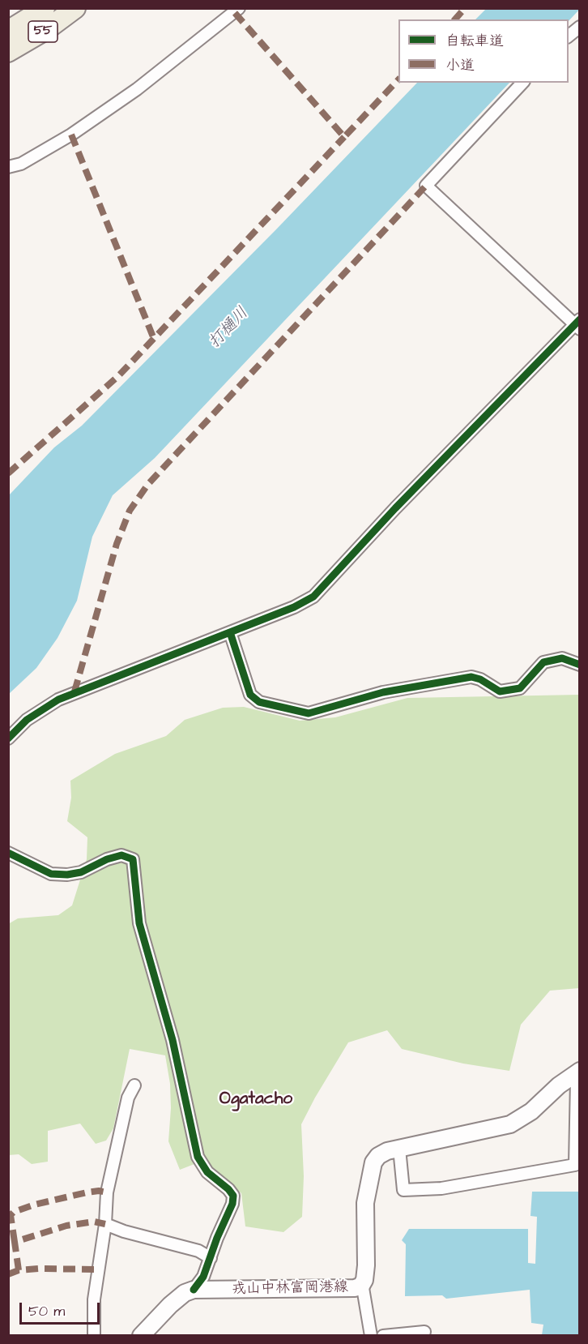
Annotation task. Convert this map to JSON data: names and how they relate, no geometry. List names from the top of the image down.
{
  "streets": {
    "highway": ["55"],
    "main road": ["戎山中林富岡港線"]
  },
  "districts": ["Ogatacho"],
  "water": ["打樋川"],
  "legend": ["自転車道", "小道"],
  "scale_bar": "50 m"
}
